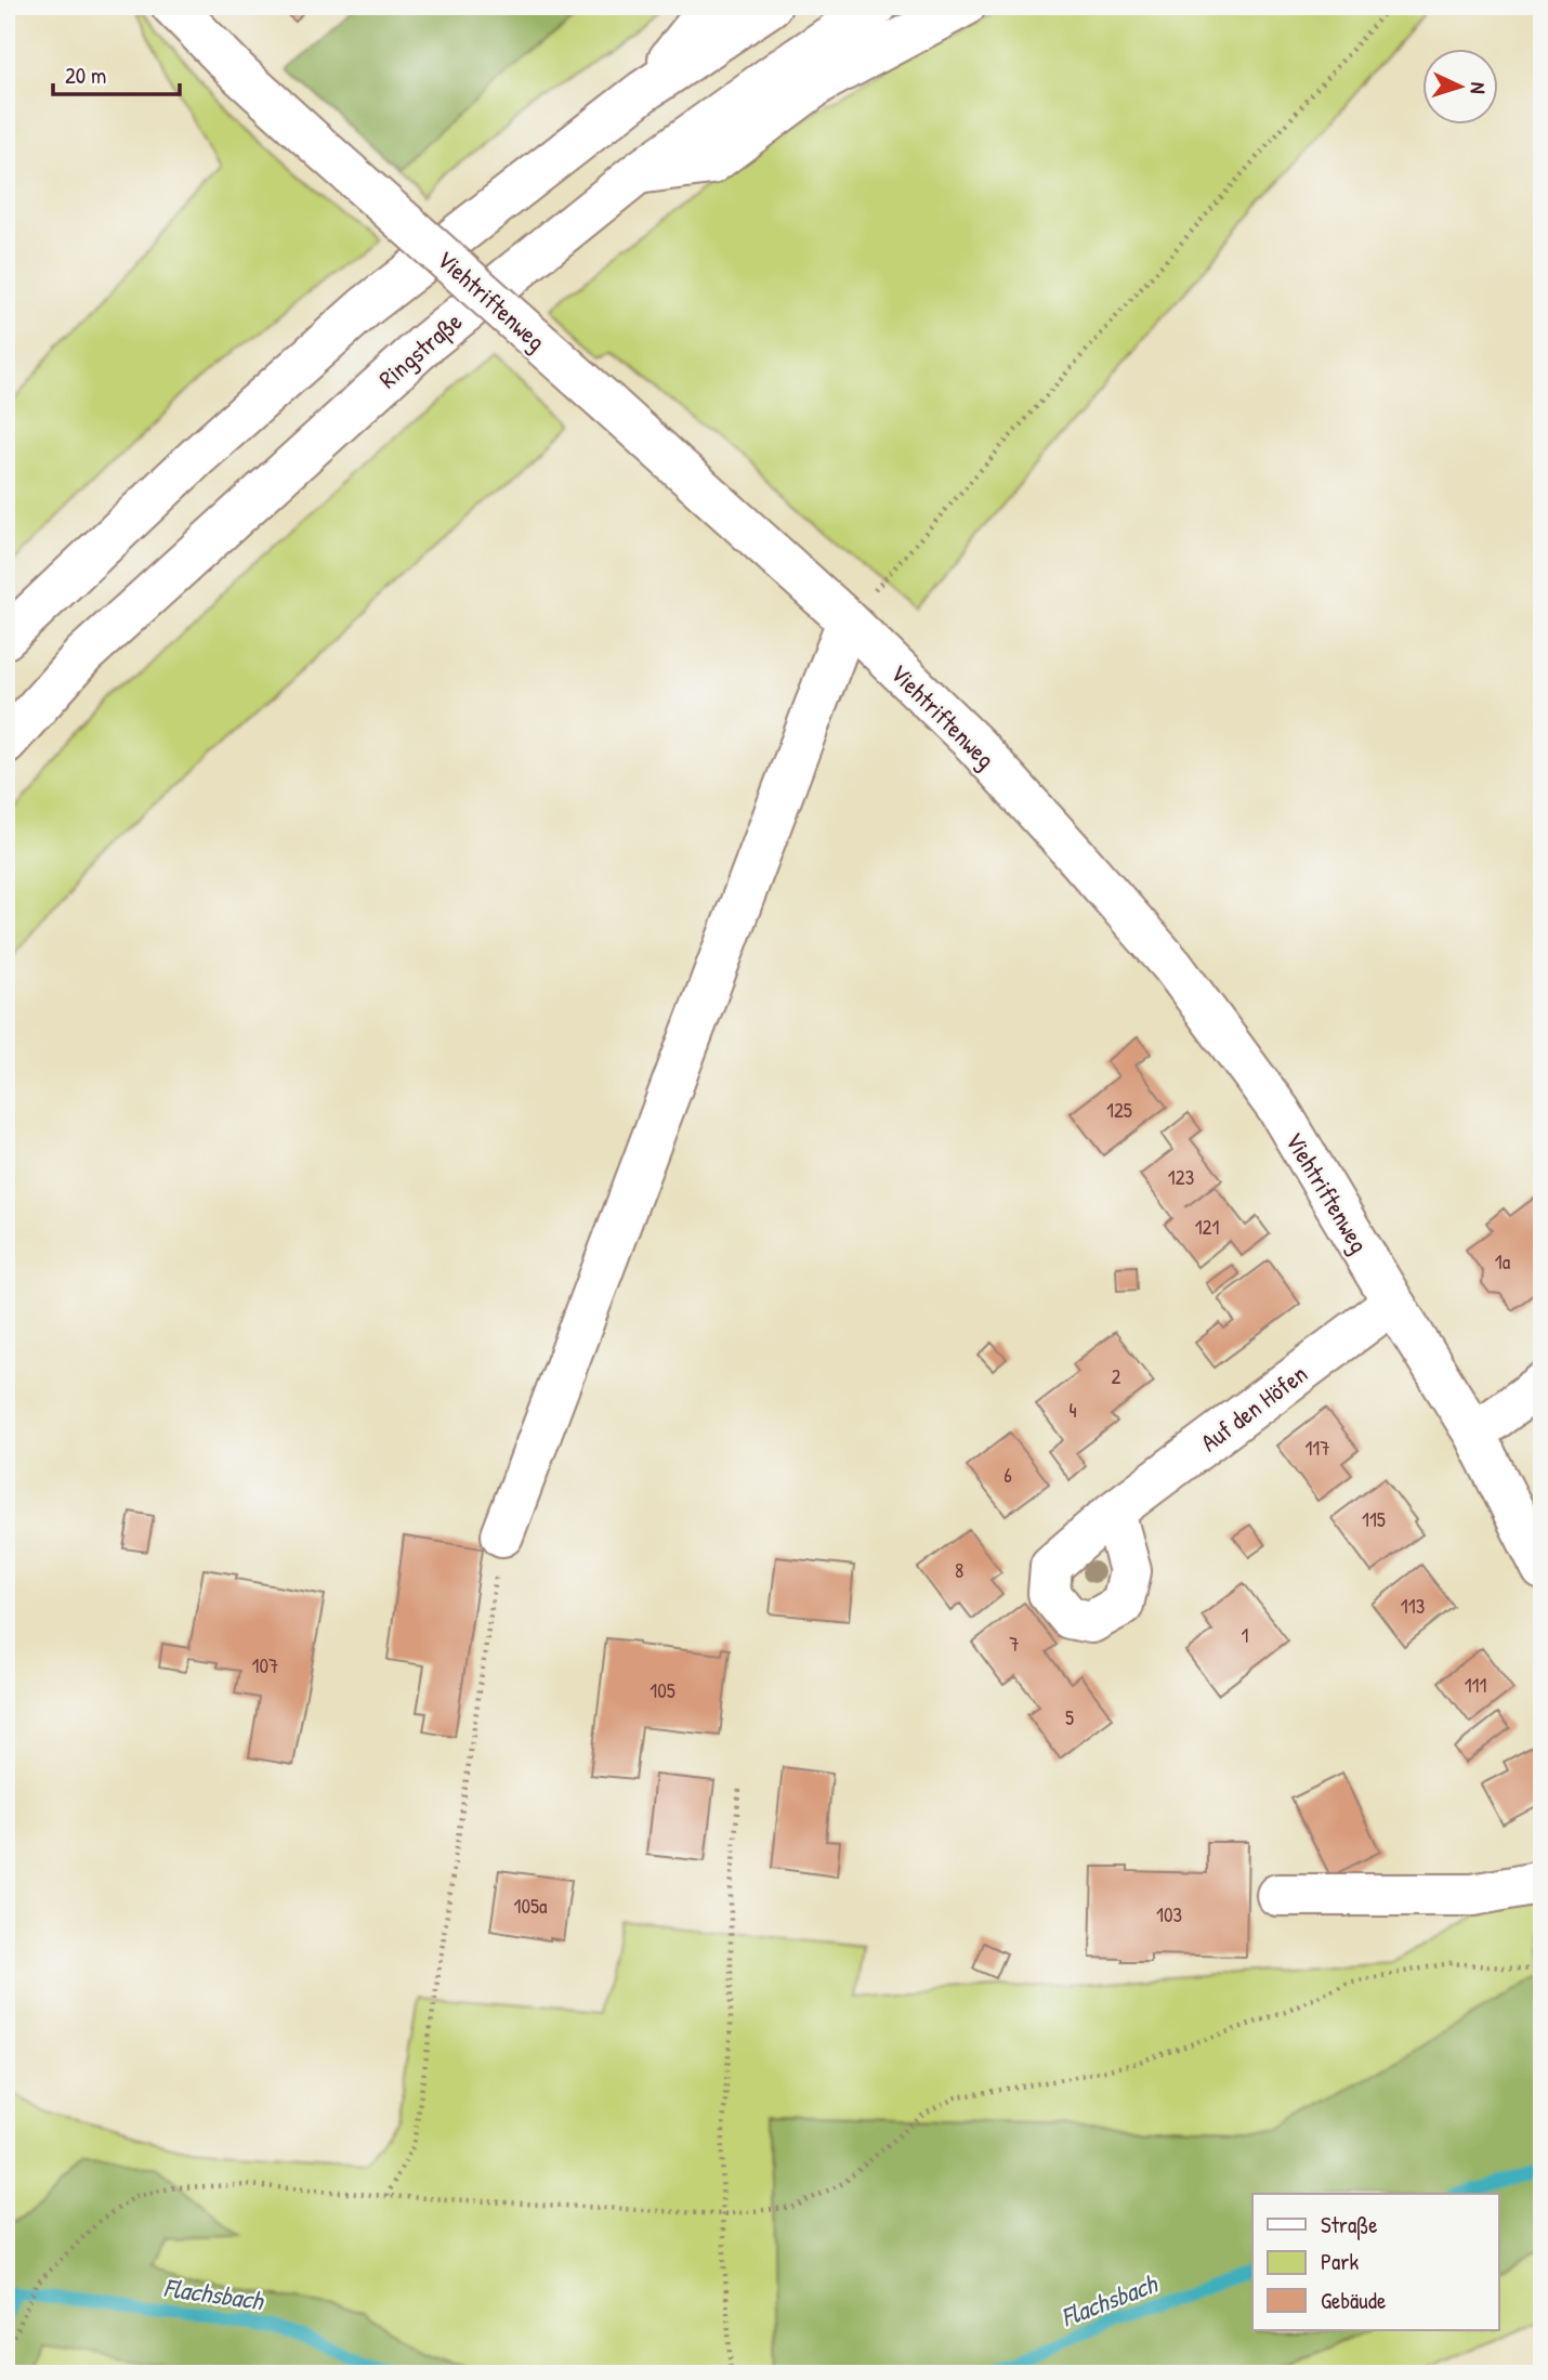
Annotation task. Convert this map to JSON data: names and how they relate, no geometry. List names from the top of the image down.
{
  "streets": {
    "main road": ["Viehtriftenweg", "Ringstraße", "Auf den Höfen"]
  },
  "crossings": [
    ["Viehtriftenweg", "Auf den Höfen"]
  ],
  "water": ["Flachsbach"],
  "house_numbers": [
    "125",
    "123",
    "121",
    "1a",
    "2",
    "4",
    "117",
    "6",
    "115",
    "8",
    "113",
    "1",
    "7",
    "107",
    "111",
    "105",
    "5",
    "105a",
    "103"
  ],
  "legend": ["Straße", "Park", "Gebäude"],
  "scale_bar": "20 m",
  "north": "right"
}
